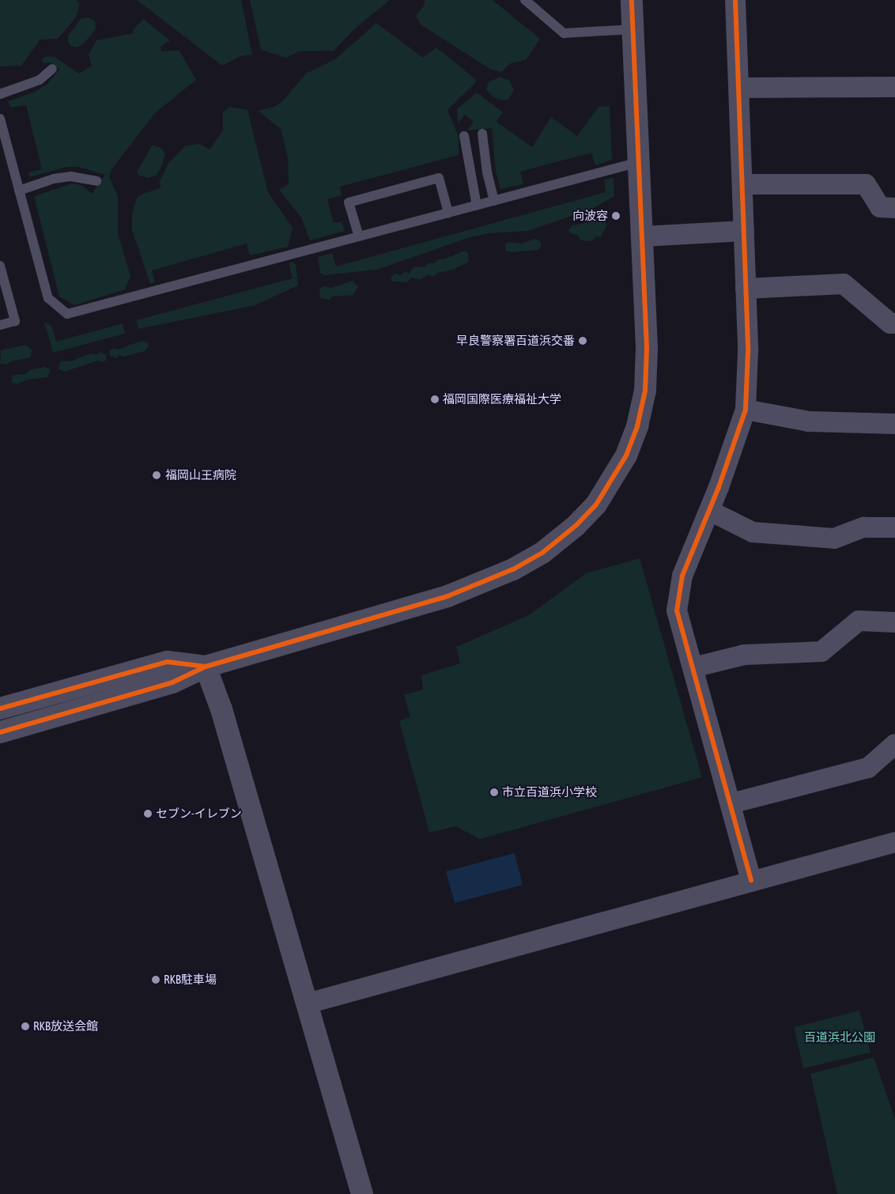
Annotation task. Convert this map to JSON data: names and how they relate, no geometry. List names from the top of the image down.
{
  "parks": ["百道浜北公園"],
  "places": [
    "向波容",
    "早良警察署百道浜交番",
    "福岡国際医療福祉大学",
    "福岡山王病院",
    "市立百道浜小学校",
    "セブン-イレブン",
    "RKB駐車場",
    "RKB放送会館"
  ]
}
